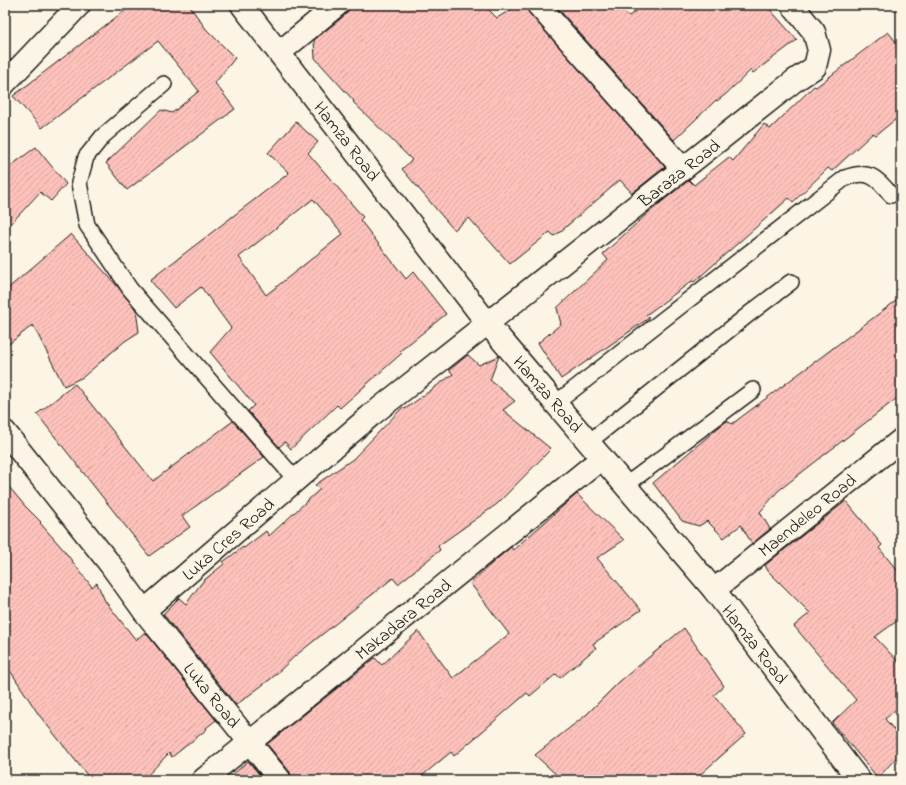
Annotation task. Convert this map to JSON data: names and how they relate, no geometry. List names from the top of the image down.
{
  "streets": {
    "street": [
      "Hamza Road",
      "Baraza Road",
      "Maendeleo Road",
      "Luka Cres Road",
      "Makadara Road",
      "Luka Road"
    ]
  },
  "crossings": [
    ["Hamza Road", "Baraza Road"],
    ["Hamza Road", "Maendeleo Road"],
    ["Hamza Road", "Luka Cres Road"],
    ["Hamza Road", "Makadara Road"],
    ["Baraza Road", "Luka Cres Road"],
    ["Luka Cres Road", "Luka Road"],
    ["Makadara Road", "Luka Road"]
  ]
}
